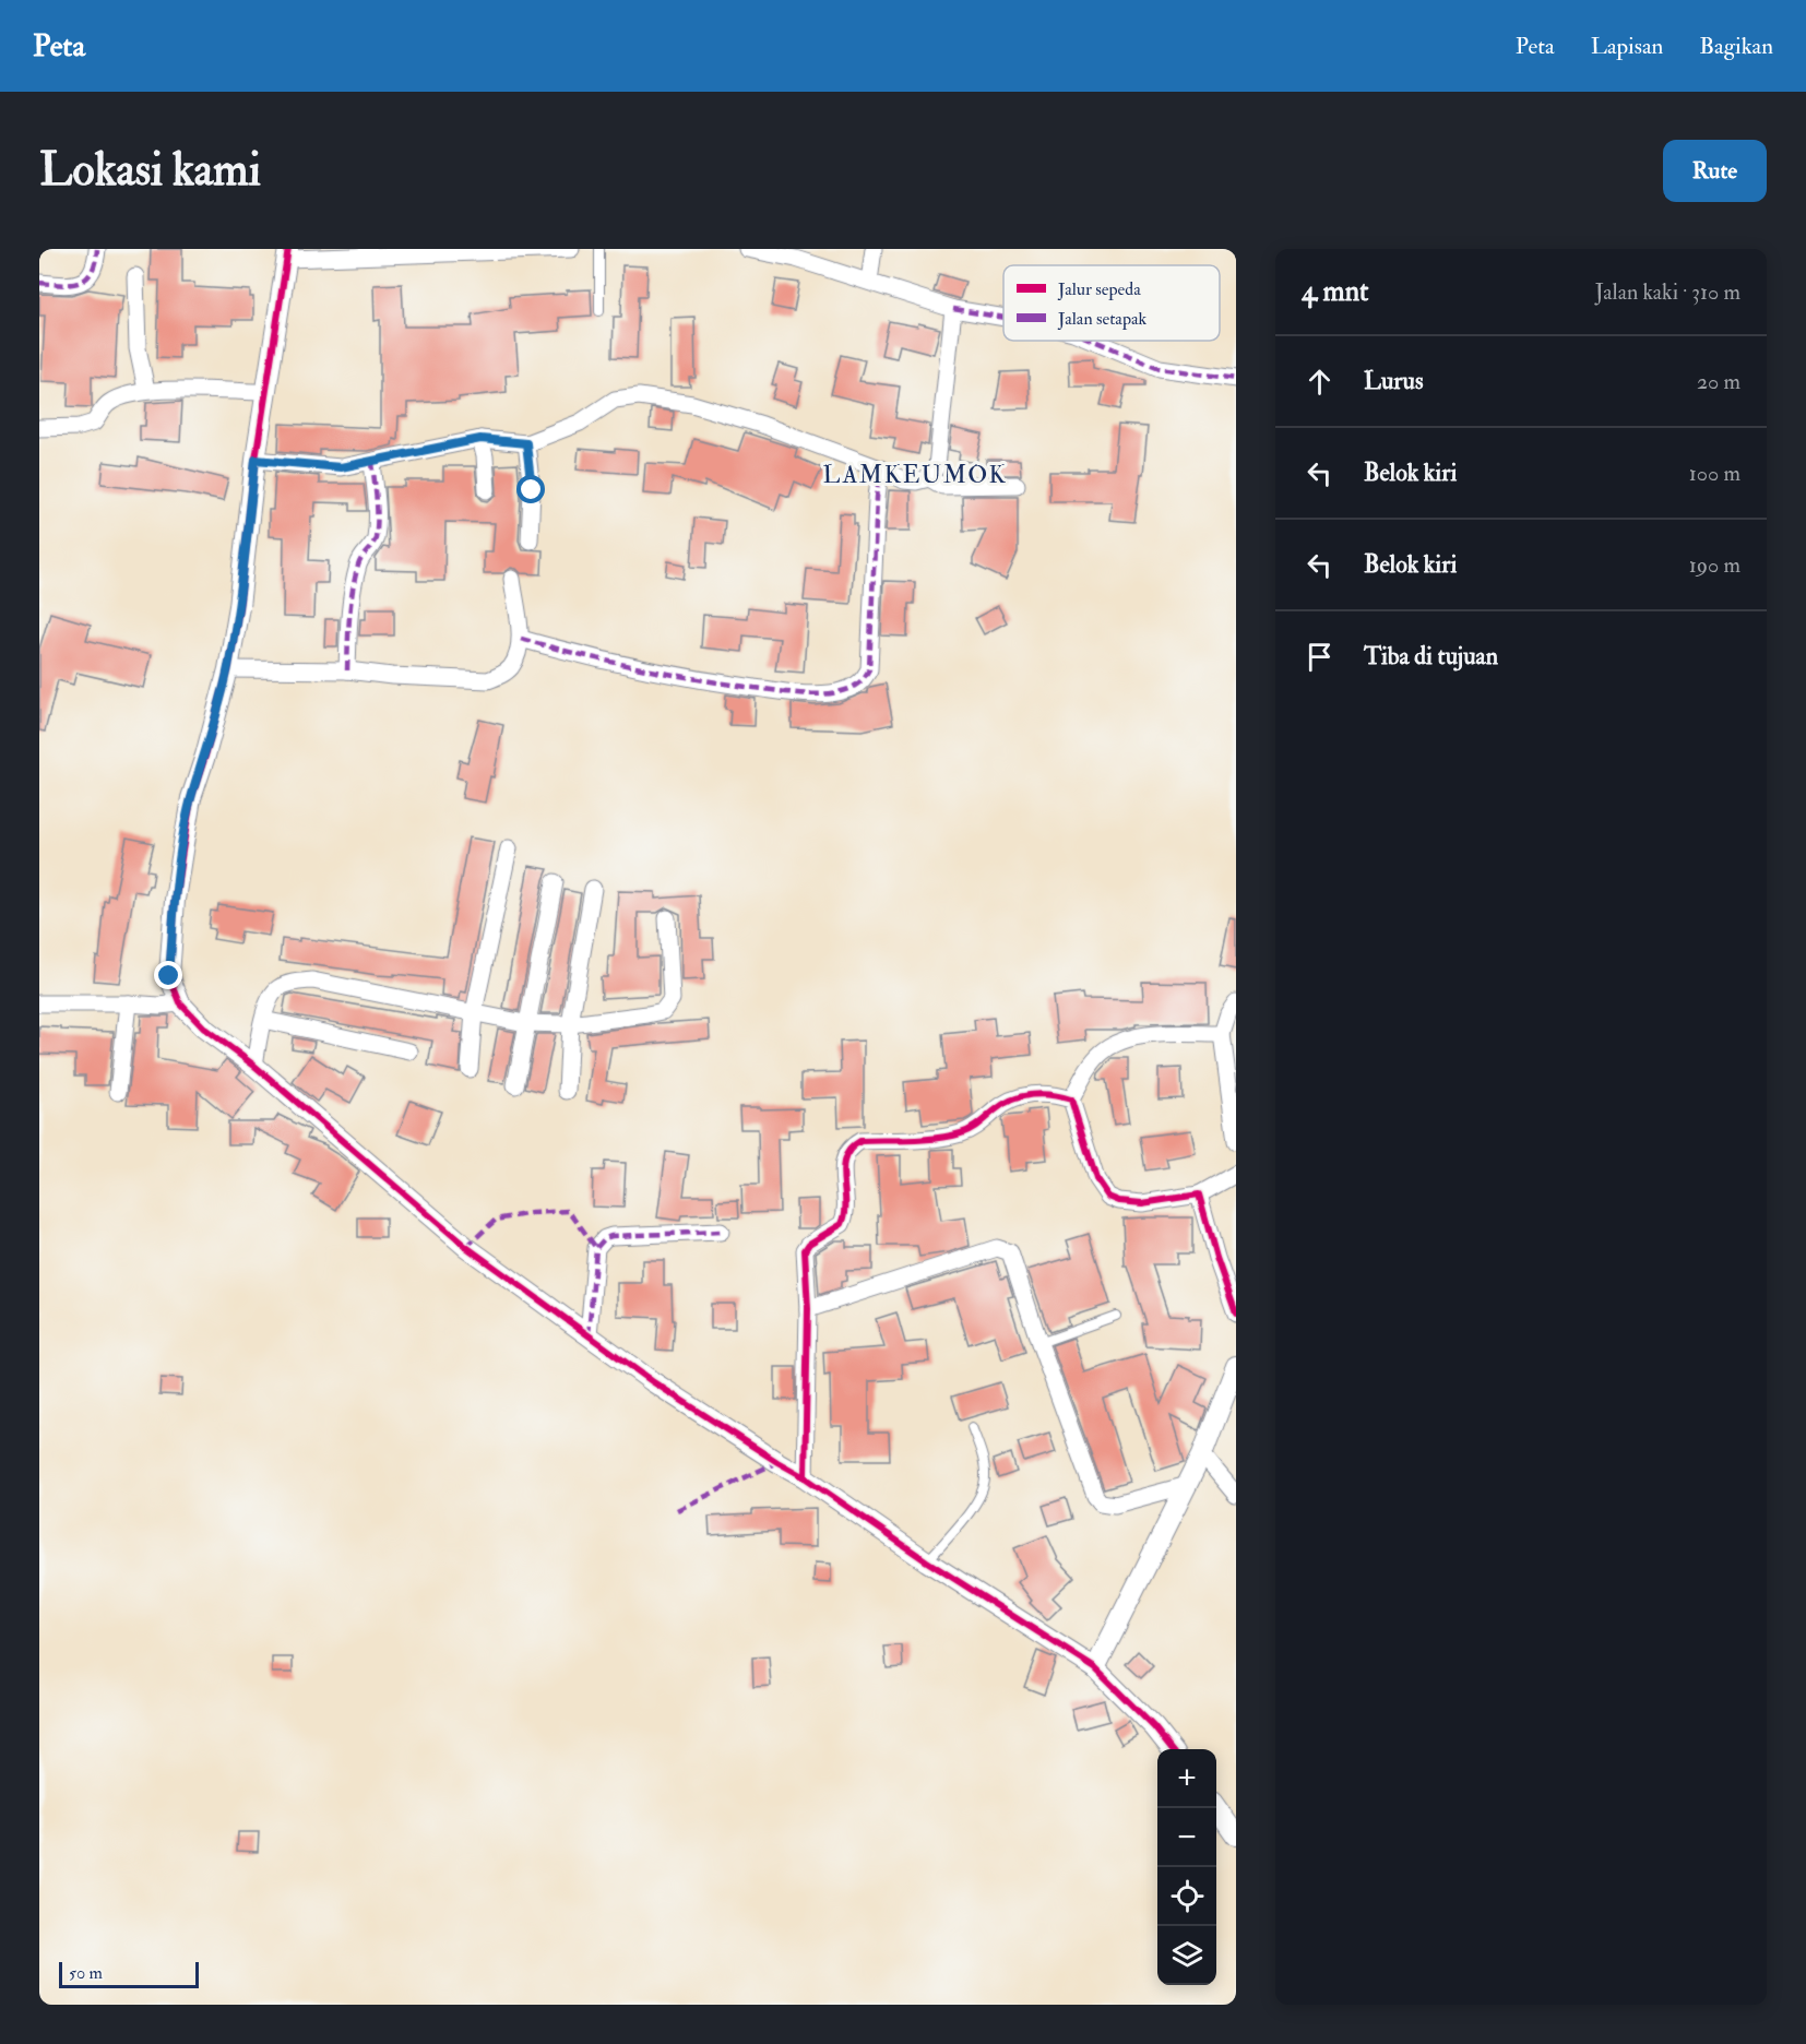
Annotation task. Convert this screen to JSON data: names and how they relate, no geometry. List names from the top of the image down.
{
  "districts": ["LAMKEUMOK"],
  "legend": ["Jalur sepeda", "Jalan setapak"],
  "scale_bar": "50 m",
  "page": {
    "header": "Peta",
    "nav": ["Peta", "Lapisan", "Bagikan"],
    "buttons": "Rute",
    "title": "Lokasi kami",
    "heading": ["4 mnt", "Jalan kaki · 310 m"],
    "list": [
      ["Lurus", "20 m"],
      ["Belok kiri", "100 m"],
      ["Belok kiri", "190 m"],
      "Tiba di tujuan"
    ],
    "map_buttons": ["+", "−"],
    "scale": "50 m"
  }
}
